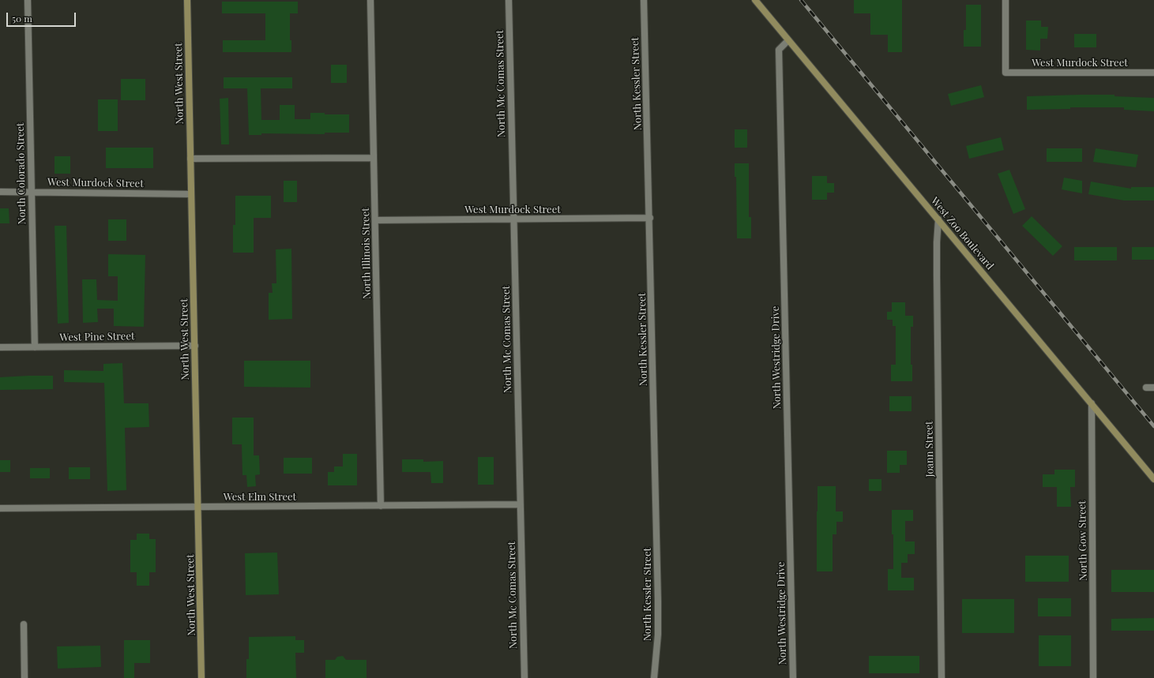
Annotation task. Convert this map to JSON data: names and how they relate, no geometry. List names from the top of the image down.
{
  "streets": {
    "main road": ["North West Street", "West Zoo Boulevard"],
    "street": [
      "West Murdock Street",
      "North Mc Comas Street",
      "North Kessler Street",
      "North Colorado Street",
      "North Illinois Street",
      "West Pine Street",
      "North Westridge Drive",
      "Joann Street",
      "West Elm Street",
      "North Gow Street"
    ]
  },
  "crossings": [
    ["West Murdock Street", "North West Street"],
    ["West Murdock Street", "North Mc Comas Street"],
    ["West Murdock Street", "North Kessler Street"],
    ["West Murdock Street", "North Colorado Street"],
    ["West Murdock Street", "North Illinois Street"],
    ["North West Street", "West Pine Street"],
    ["North West Street", "West Elm Street"],
    ["North Mc Comas Street", "West Elm Street"],
    ["North Colorado Street", "West Pine Street"],
    ["West Zoo Boulevard", "North Westridge Drive"],
    ["West Zoo Boulevard", "Joann Street"],
    ["West Zoo Boulevard", "North Gow Street"],
    ["North Illinois Street", "West Elm Street"]
  ],
  "scale_bar": "50 m"
}
